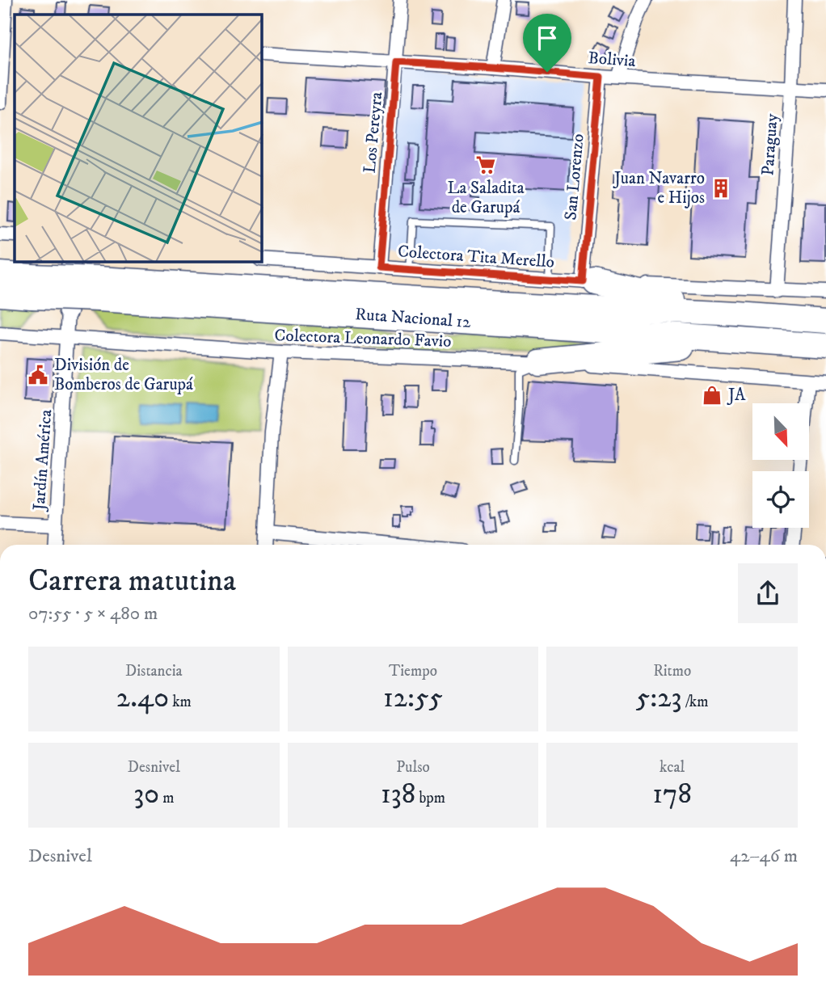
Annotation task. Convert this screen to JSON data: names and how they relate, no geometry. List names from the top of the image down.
{
  "streets": {
    "highway": ["Ruta Nacional 12"],
    "street": [
      "Bolivia",
      "Los Pereyra",
      "Paraguay",
      "San Lorenzo",
      "Colectora Tita Merello",
      "Colectora Leonardo Favio",
      "Jardín América"
    ]
  },
  "crossings": [
    ["Bolivia", "Los Pereyra"],
    ["Bolivia", "Paraguay"],
    ["Bolivia", "San Lorenzo"],
    ["Los Pereyra", "Colectora Tita Merello"],
    ["Paraguay", "Colectora Tita Merello"],
    ["San Lorenzo", "Colectora Tita Merello"],
    ["Colectora Leonardo Favio", "Jardín América"]
  ],
  "places": {
    "supermarket": ["La Saladita de Garupá"],
    "building": ["Juan Navarro e Hijos"],
    "public building": ["División de Bomberos de Garupá"],
    "shop": ["JA"]
  },
  "north": "bottom right",
  "page": {
    "heading": ["Carrera matutina", "07:55 · 5 × 480 m"],
    "stats": [
      ["Distancia", "2.40 km"],
      ["Tiempo", "12:55"],
      ["Ritmo", "5:23 /km"],
      ["Desnivel", "30 m"],
      ["Pulso", "138 bpm"],
      ["kcal", "178"]
    ],
    "chart": ["Desnivel", "42–46 m"]
  }
}
